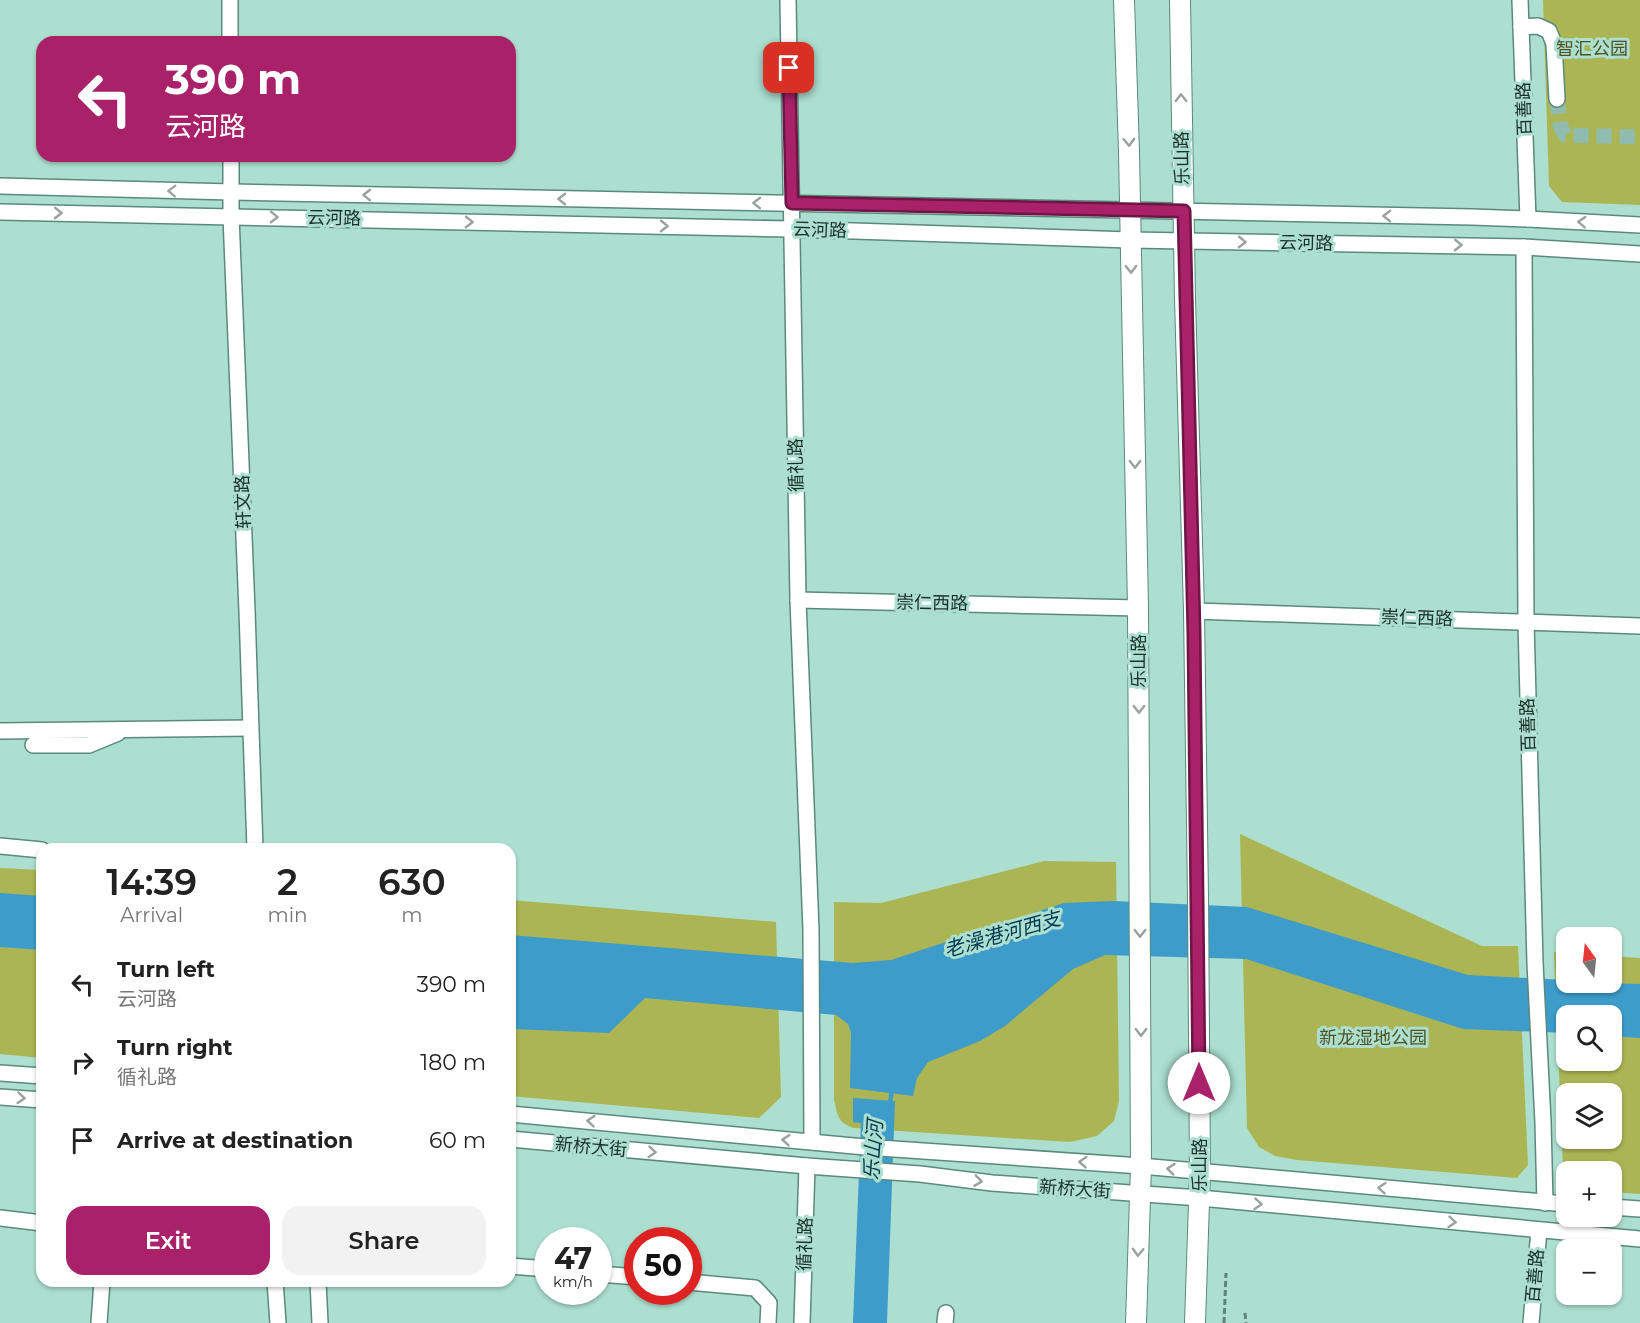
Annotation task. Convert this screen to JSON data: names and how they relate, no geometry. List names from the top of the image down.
{
  "streets": {
    "main road": ["乐山路"],
    "street": [
      "百善路",
      "云河路",
      "循礼路",
      "轩文路",
      "崇仁西路",
      "新桥大街"
    ]
  },
  "crossings": [
    ["百善路", "云河路"],
    ["百善路", "崇仁西路"],
    ["百善路", "新桥大街"],
    ["乐山路", "云河路"],
    ["乐山路", "崇仁西路"],
    ["乐山路", "新桥大街"],
    ["云河路", "循礼路"],
    ["云河路", "轩文路"],
    ["循礼路", "崇仁西路"],
    ["循礼路", "新桥大街"]
  ],
  "water": ["老澡港河西支", "乐山河"],
  "parks": ["智汇公园", "新龙湿地公园"],
  "north": "top",
  "page": {
    "turn": ["390 m", "云河路"],
    "eta": [
      "14:39",
      "Arrival",
      "2",
      "min",
      "630",
      "m"
    ],
    "map_buttons": ["+", "−"],
    "list": [
      {
        "name": "Turn left",
        "note": "云河路",
        "value": "390 m"
      },
      {
        "name": "Turn right",
        "note": "循礼路",
        "value": "180 m"
      },
      {
        "name": "Arrive at destination",
        "value": "60 m"
      }
    ],
    "buttons": ["Exit", "Share"],
    "speed": "47 km/h",
    "limit": "50"
  }
}
